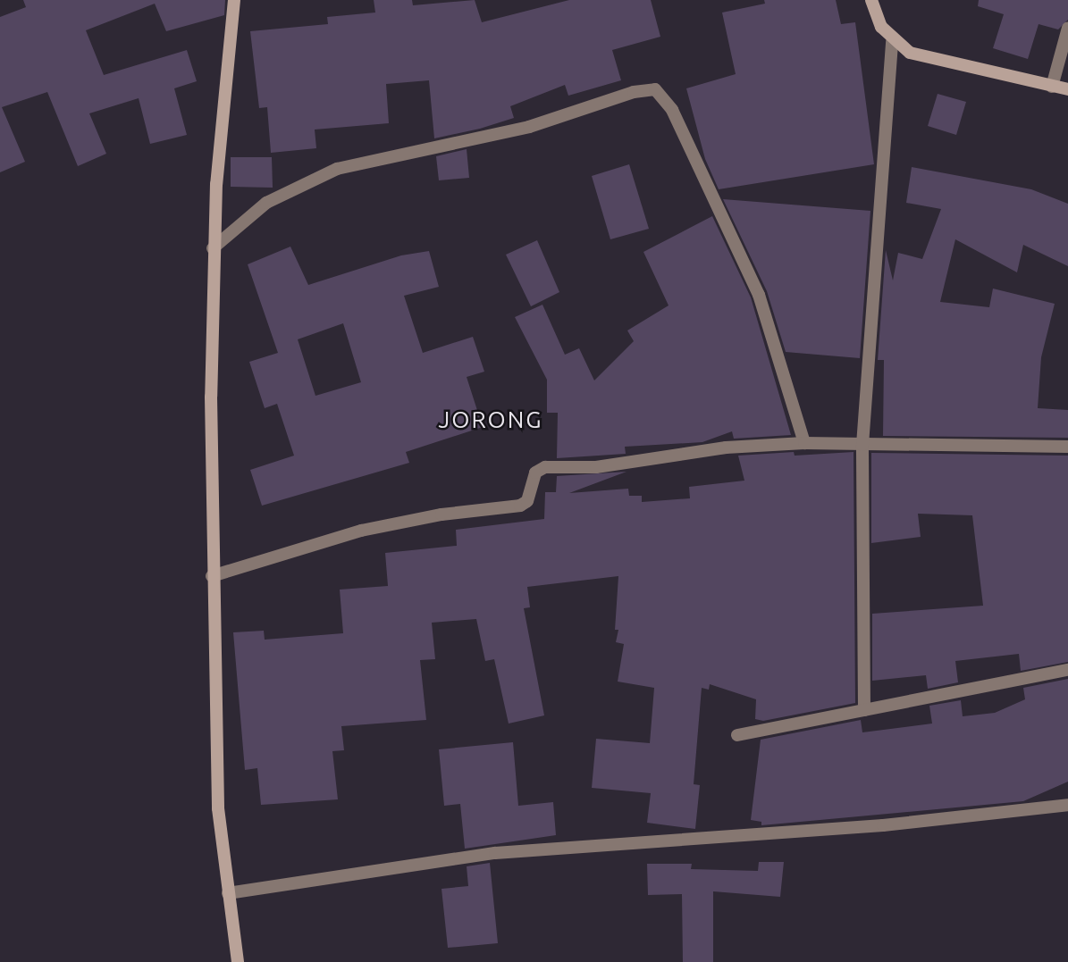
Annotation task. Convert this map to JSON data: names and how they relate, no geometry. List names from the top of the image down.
{
  "districts": ["JORONG"]
}
